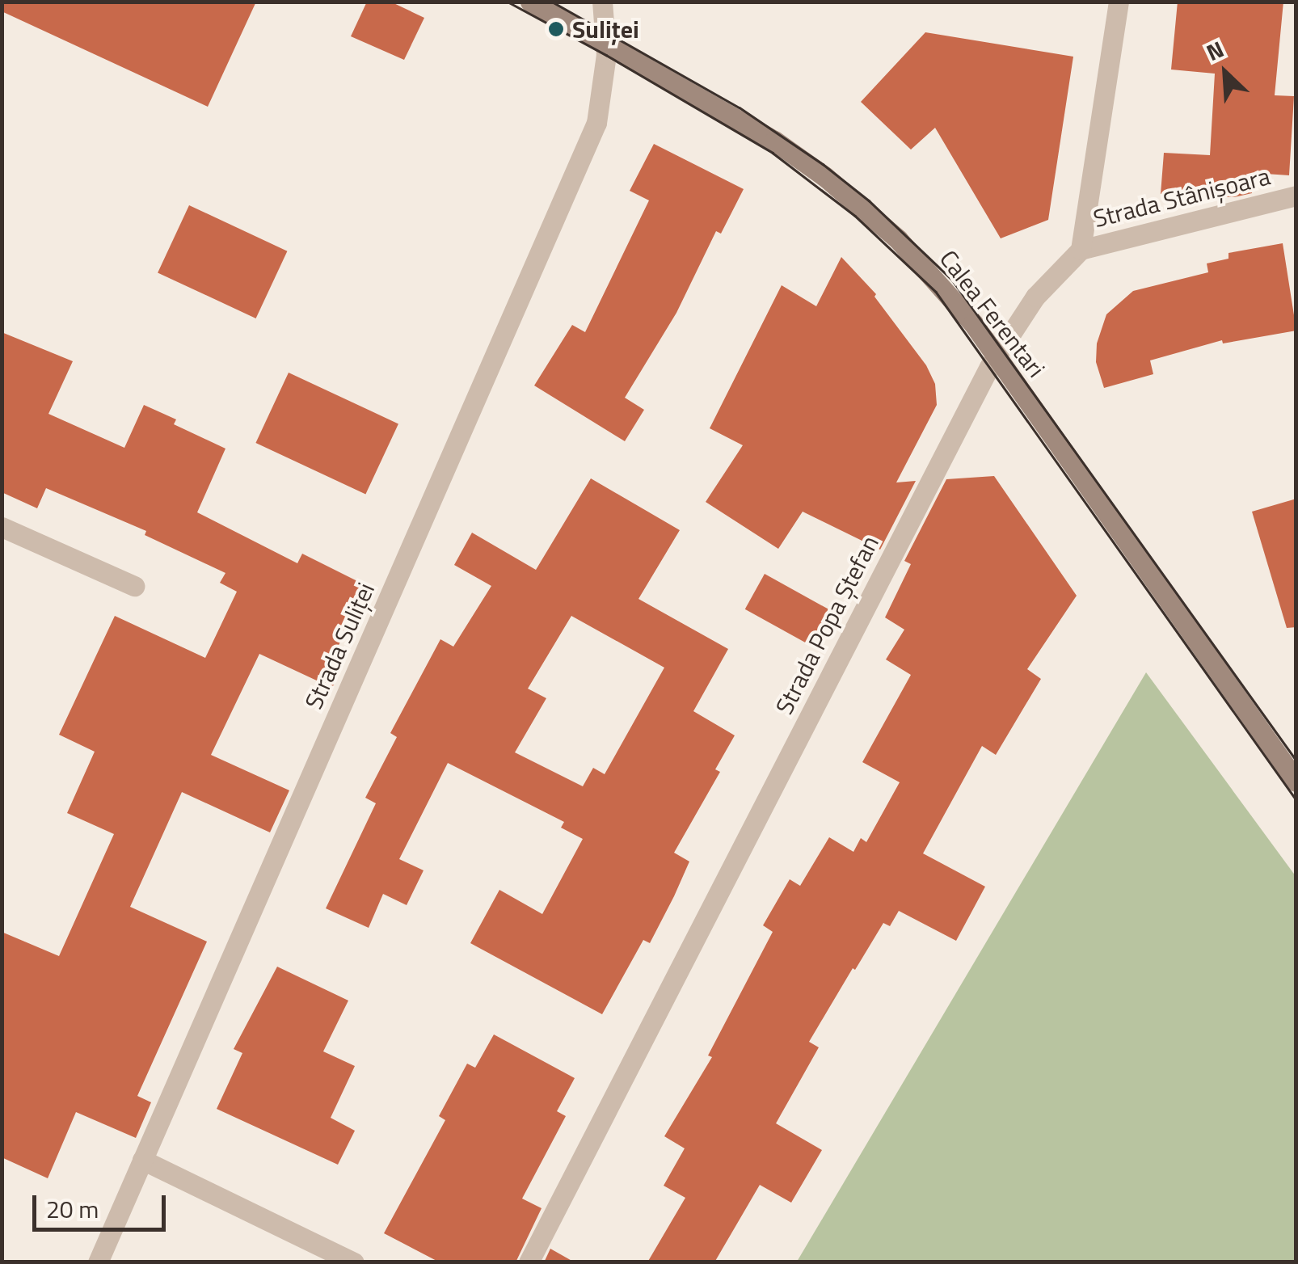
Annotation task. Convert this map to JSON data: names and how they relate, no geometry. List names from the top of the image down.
{
  "streets": {
    "main road": ["Calea Ferentari"],
    "street": ["Strada Stânișoara", "Strada Popa Ștefan", "Strada Suliței"]
  },
  "crossings": [
    ["Strada Stânișoara", "Strada Popa Ștefan"],
    ["Calea Ferentari", "Strada Popa Ștefan"],
    ["Calea Ferentari", "Strada Suliței"]
  ],
  "places": ["Suliței"],
  "scale_bar": "20 m",
  "north": "top left"
}
